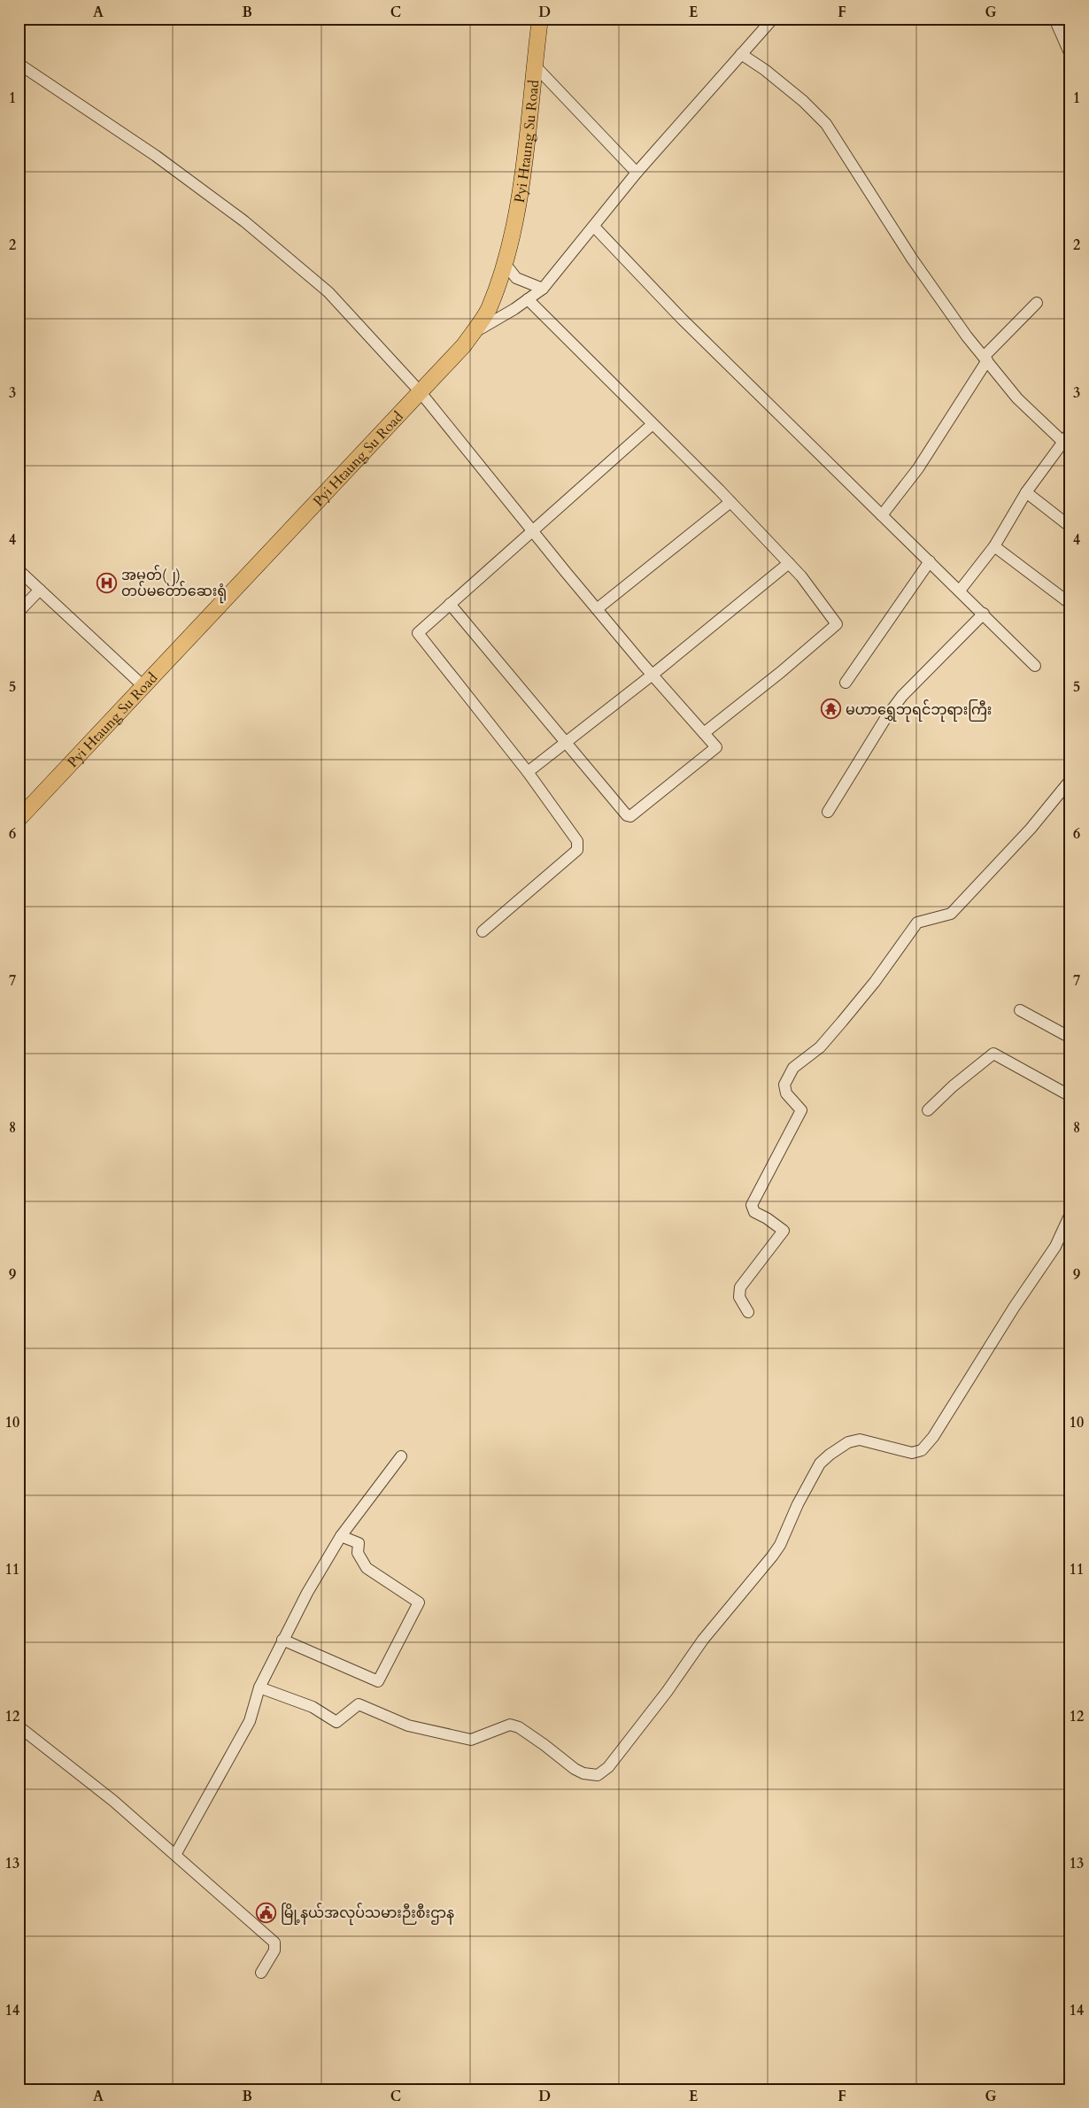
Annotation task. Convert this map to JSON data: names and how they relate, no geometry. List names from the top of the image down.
{
  "streets": {
    "highway": ["Pyi Htaung Su Road"]
  },
  "places": {
    "hospital": ["အမှတ်(၂) တပ်မတော်ဆေးရုံ"],
    "temple": ["မဟာရွှေဘုရင်ဘုရားကြီး"],
    "public building": ["မြို့နယ်အလုပ်သမားဉီးစီးဌာန"]
  },
  "grid": {
    "columns": [
      "A",
      "B",
      "C",
      "D",
      "E",
      "F",
      "G"
    ],
    "rows": [
      "1",
      "2",
      "3",
      "4",
      "5",
      "6",
      "7",
      "8",
      "9",
      "10",
      "11",
      "12",
      "13",
      "14"
    ]
  }
}
